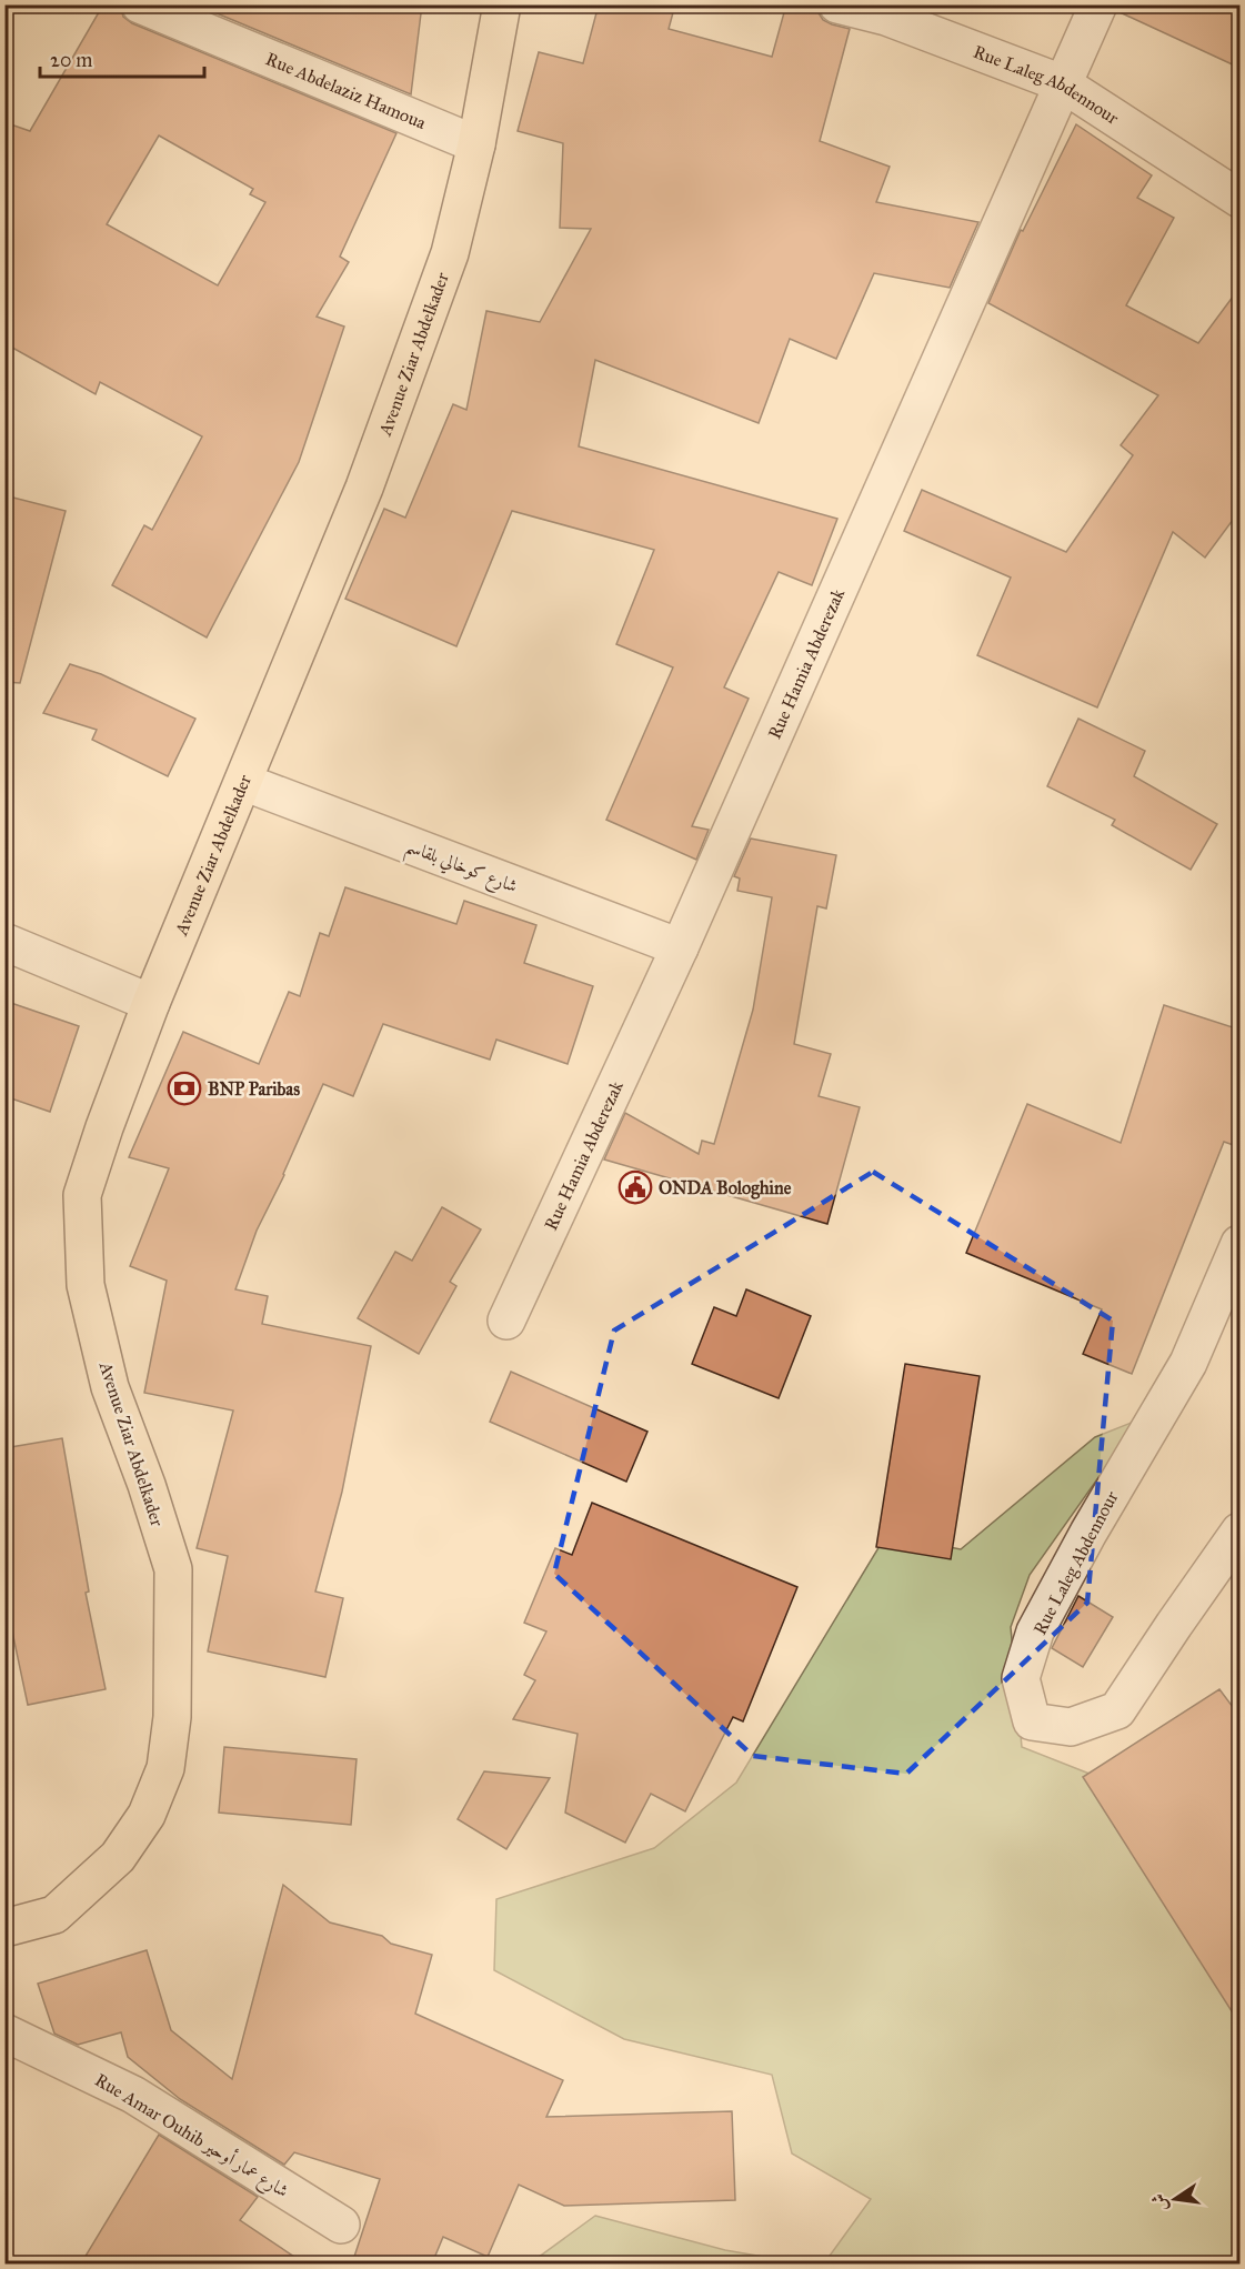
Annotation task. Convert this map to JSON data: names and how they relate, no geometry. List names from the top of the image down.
{
  "streets": {
    "main road": ["Avenue Ziar Abdelkader"],
    "street": [
      "Rue Laleg Abdennour",
      "Rue Abdelaziz Hamoua",
      "Rue Hamia Abderezak",
      "شارع كوخالي بلقاسم",
      "Rue Amar Ouhib شارع عمار أوحير"
    ]
  },
  "crossings": [
    ["Rue Laleg Abdennour", "Rue Hamia Abderezak"],
    ["Rue Abdelaziz Hamoua", "Avenue Ziar Abdelkader"],
    ["Avenue Ziar Abdelkader", "شارع كوخالي بلقاسم"],
    ["Rue Hamia Abderezak", "شارع كوخالي بلقاسم"]
  ],
  "places": {
    "bank": ["BNP Paribas"],
    "public building": ["ONDA Bologhine"]
  },
  "scale_bar": "20 m",
  "north": "left"
}
